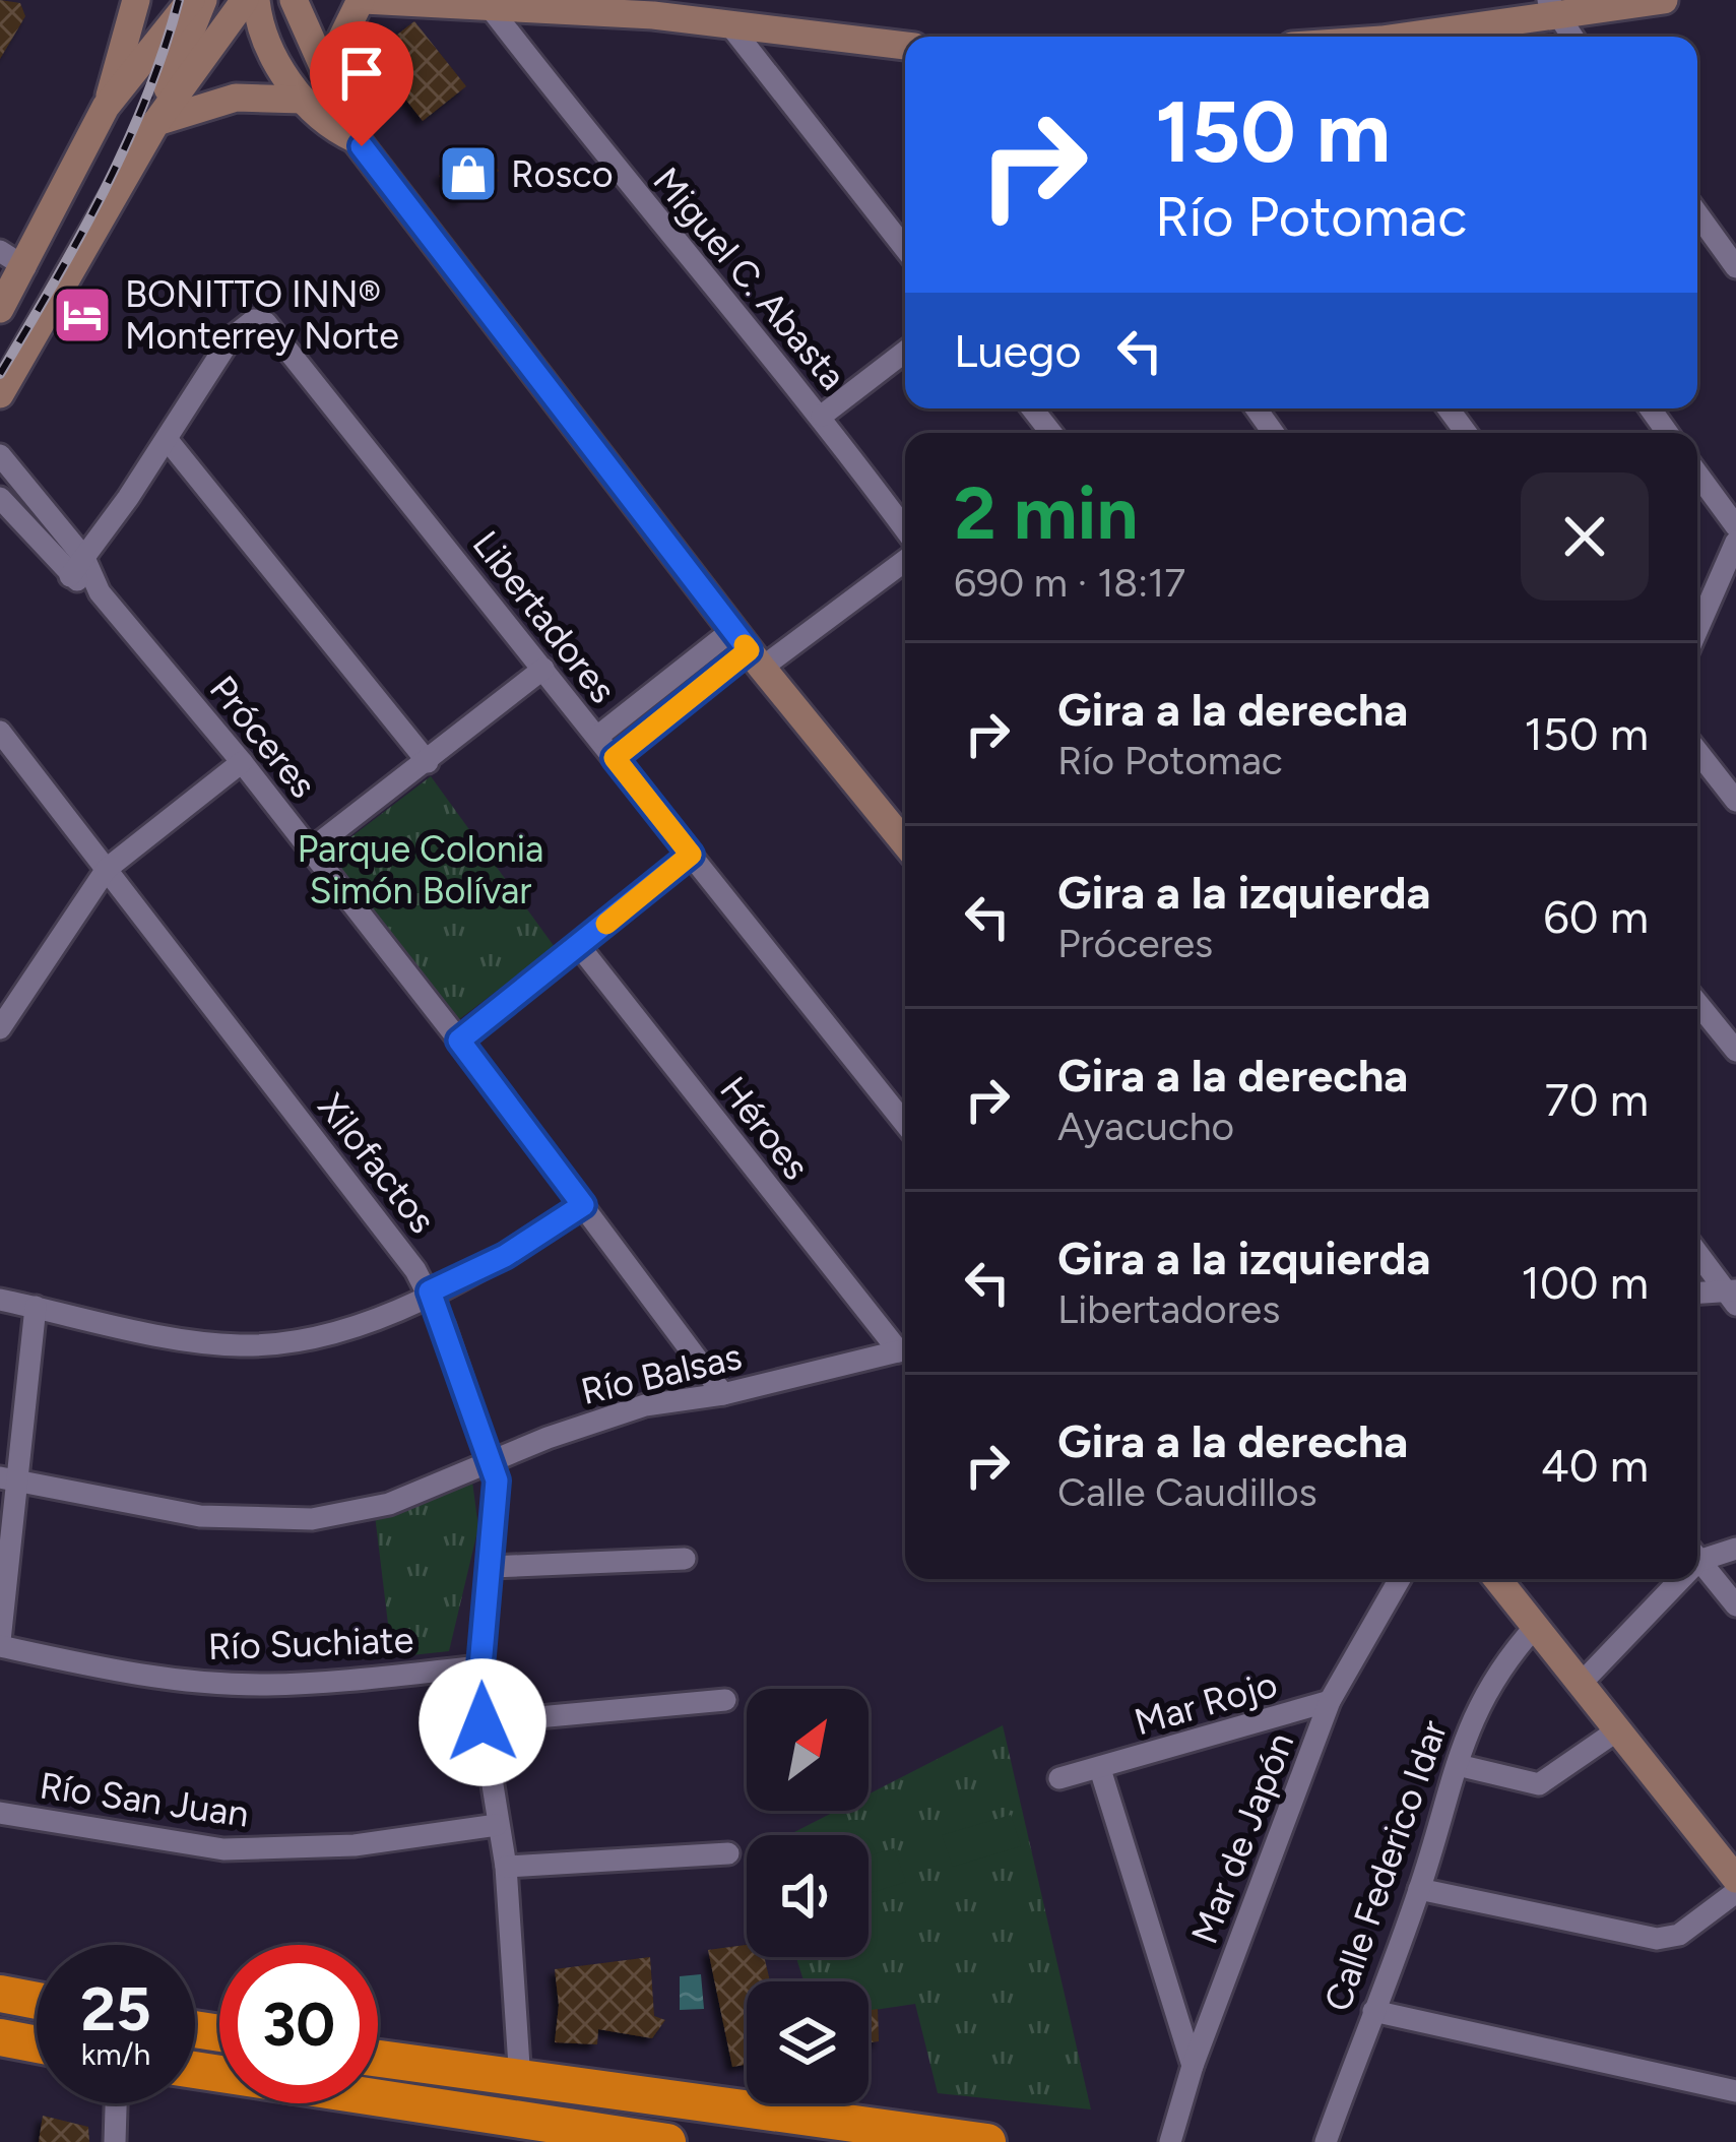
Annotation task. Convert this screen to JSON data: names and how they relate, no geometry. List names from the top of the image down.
{
  "streets": {
    "street": [
      "Miguel C. Abasta",
      "Libertadores",
      "Próceres",
      "Héroes",
      "Xilofactos",
      "Río Balsas",
      "Río Suchiate",
      "Mar Rojo",
      "Río San Juan",
      "Mar de Japón",
      "Calle Federico Idar"
    ]
  },
  "crossings": [
    ["Próceres", "Río Balsas"],
    ["Xilofactos", "Río Balsas"],
    ["Xilofactos", "Río Suchiate"],
    ["Xilofactos", "Río San Juan"],
    ["Mar Rojo", "Mar de Japón"]
  ],
  "parks": ["Parque Colonia Simón Bolívar"],
  "places": {
    "shop": ["Rosco"],
    "hotel": ["BONITTO INN® Monterrey Norte"]
  },
  "north": "top right",
  "page": {
    "turn": ["150 m", "Río Potomac"],
    "then": "Luego",
    "heading": ["2 min", "690 m · 18:17"],
    "list": [
      {
        "name": "Gira a la derecha",
        "note": "Río Potomac",
        "value": "150 m"
      },
      {
        "name": "Gira a la izquierda",
        "note": "Próceres",
        "value": "60 m"
      },
      {
        "name": "Gira a la derecha",
        "note": "Ayacucho",
        "value": "70 m"
      },
      {
        "name": "Gira a la izquierda",
        "note": "Libertadores",
        "value": "100 m"
      },
      {
        "name": "Gira a la derecha",
        "note": "Calle Caudillos",
        "value": "40 m"
      }
    ],
    "speed": "25 km/h",
    "limit": "30"
  }
}
